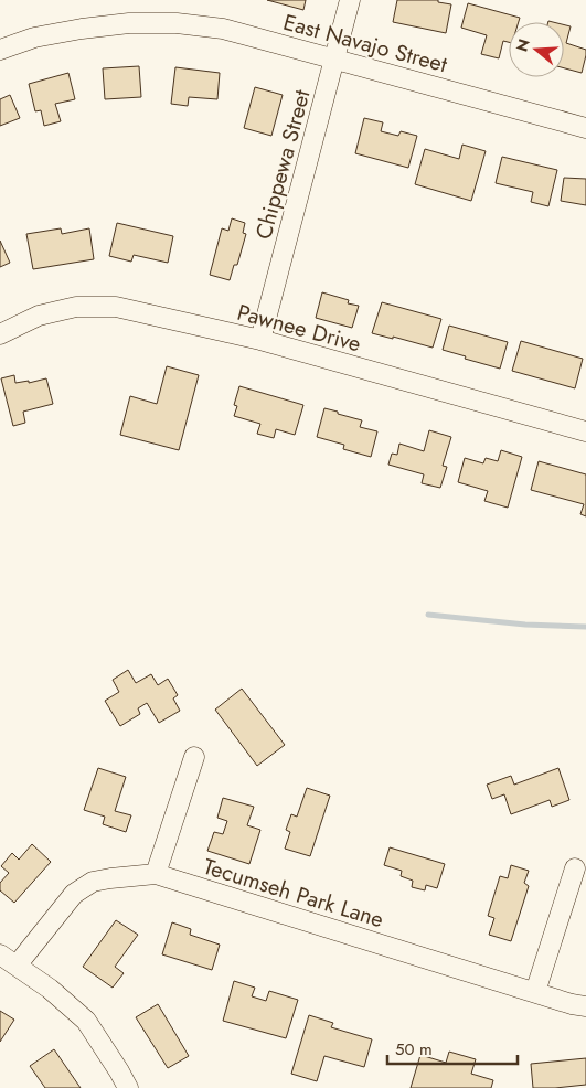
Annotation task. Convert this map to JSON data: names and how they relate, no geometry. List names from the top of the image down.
{
  "streets": {
    "street": [
      "East Navajo Street",
      "Chippewa Street",
      "Pawnee Drive",
      "Tecumseh Park Lane"
    ]
  },
  "crossings": [
    ["East Navajo Street", "Chippewa Street"],
    ["Chippewa Street", "Pawnee Drive"]
  ],
  "scale_bar": "50 m",
  "north": "left"
}
